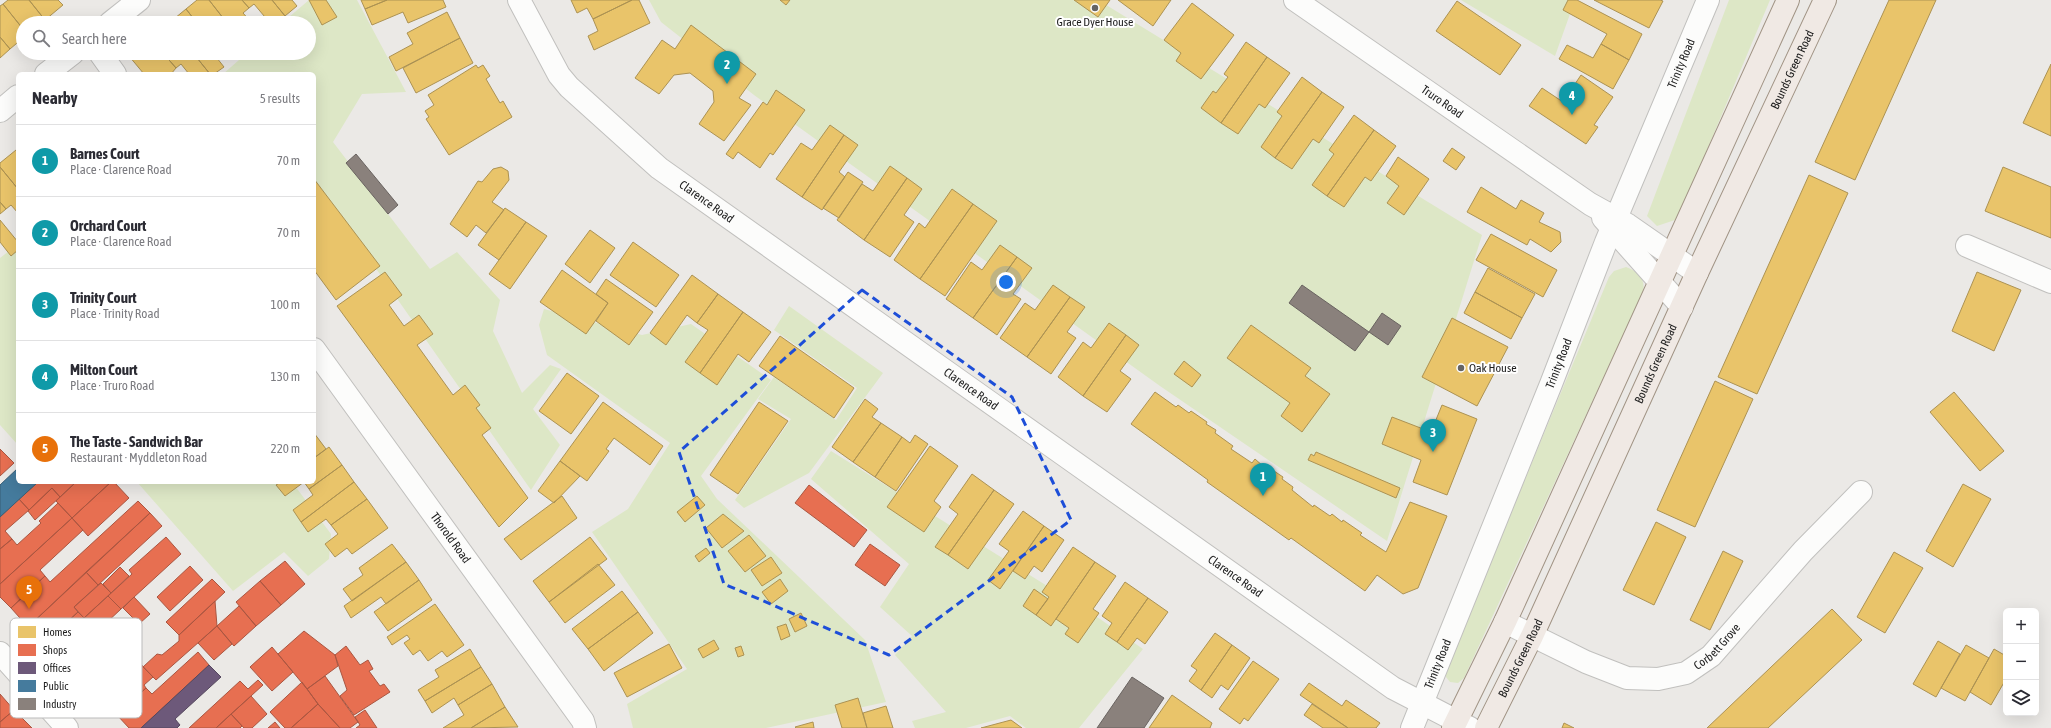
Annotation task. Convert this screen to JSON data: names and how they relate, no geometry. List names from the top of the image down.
{
  "streets": {
    "main road": ["Bounds Green Road"],
    "street": [
      "Trinity Road",
      "Truro Road",
      "Clarence Road",
      "Thorold Road",
      "Corbett Grove"
    ]
  },
  "crossings": [
    ["Trinity Road", "Truro Road"],
    ["Trinity Road", "Clarence Road"],
    ["Bounds Green Road", "Truro Road"],
    ["Bounds Green Road", "Corbett Grove"]
  ],
  "places": ["Grace Dyer House", "Oak House"],
  "legend": [
    "Homes",
    "Shops",
    "Offices",
    "Public",
    "Industry"
  ],
  "page": {
    "search": "Search here",
    "pins": [
      "2",
      "4",
      "3",
      "1",
      "5"
    ],
    "heading": ["Nearby", "5 results"],
    "list": [
      {
        "mark": "1",
        "name": "Barnes Court",
        "note": "Place · Clarence Road",
        "value": "70 m"
      },
      {
        "mark": "2",
        "name": "Orchard Court",
        "note": "Place · Clarence Road",
        "value": "70 m"
      },
      {
        "mark": "3",
        "name": "Trinity Court",
        "note": "Place · Trinity Road",
        "value": "100 m"
      },
      {
        "mark": "4",
        "name": "Milton Court",
        "note": "Place · Truro Road",
        "value": "130 m"
      },
      {
        "mark": "5",
        "name": "The Taste - Sandwich Bar",
        "note": "Restaurant · Myddleton Road",
        "value": "220 m"
      }
    ],
    "map_buttons": ["+", "−"]
  }
}
